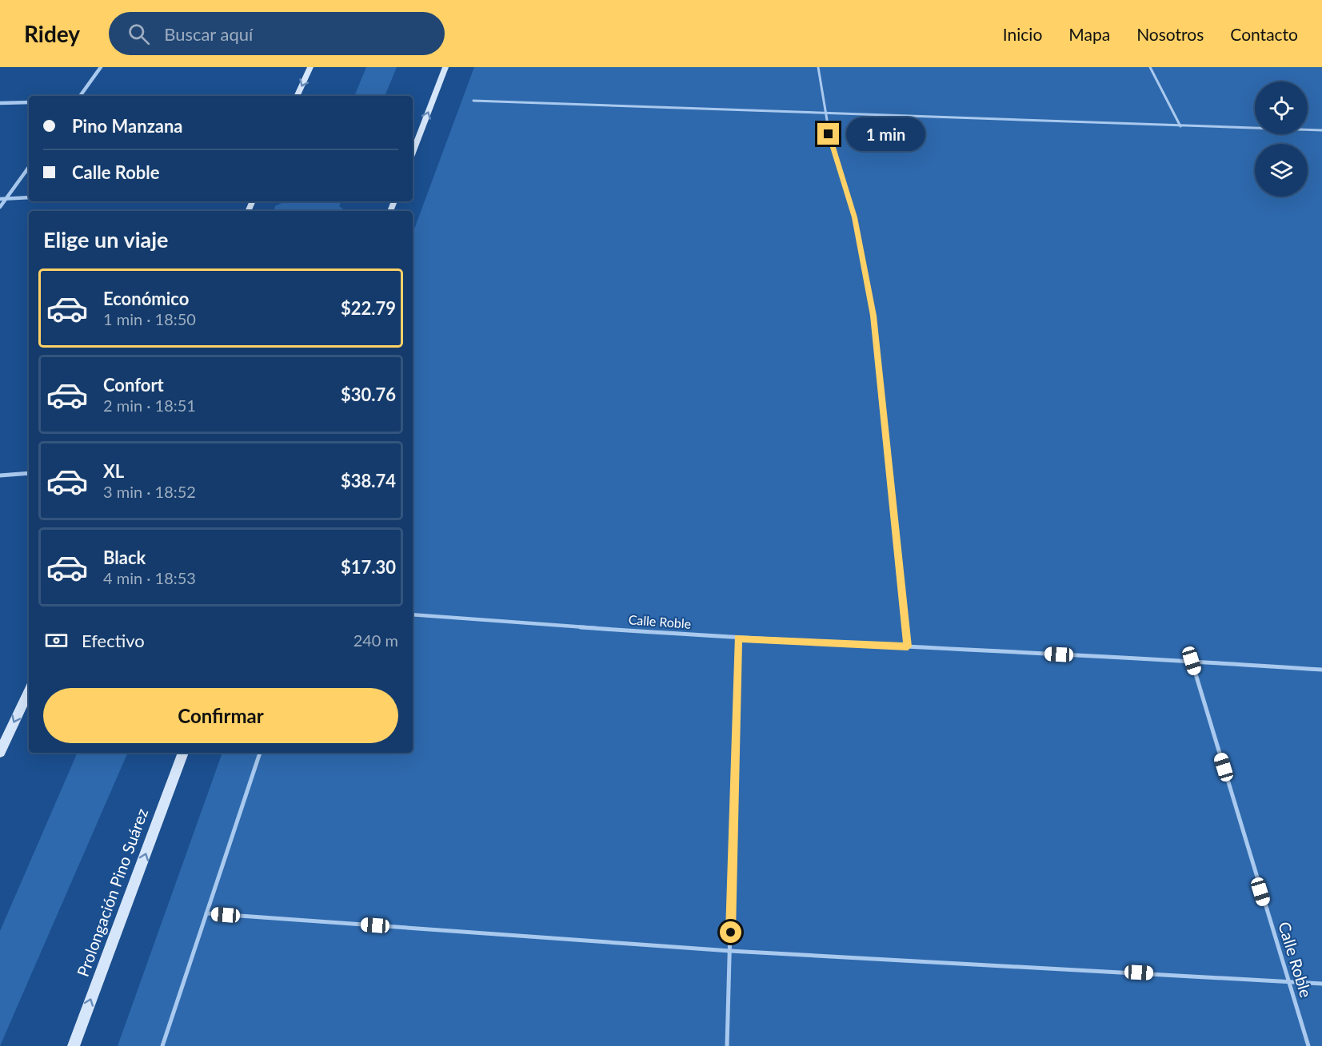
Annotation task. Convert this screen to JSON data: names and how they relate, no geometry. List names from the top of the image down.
{
  "streets": {
    "main road": ["Prolongación Pino Suárez"],
    "lane": ["Calle Roble"]
  },
  "one_way": ["Prolongación Pino Suárez"],
  "page": {
    "header": "Ridey",
    "search": "Buscar aquí",
    "nav": [
      "Inicio",
      "Mapa",
      "Nosotros",
      "Contacto"
    ],
    "banner": ["Pino Manzana", "Calle Roble"],
    "bubble": "1 min",
    "heading": "Elige un viaje",
    "list": [
      {
        "name": "Económico",
        "note": "1 min · 18:50",
        "value": "$22.79"
      },
      {
        "name": "Confort",
        "note": "2 min · 18:51",
        "value": "$30.76"
      },
      {
        "name": "XL",
        "note": "3 min · 18:52",
        "value": "$38.74"
      },
      {
        "name": "Black",
        "note": "4 min · 18:53",
        "value": "$17.30"
      }
    ],
    "pay": ["Efectivo", "240 m"],
    "buttons": "Confirmar"
  }
}
